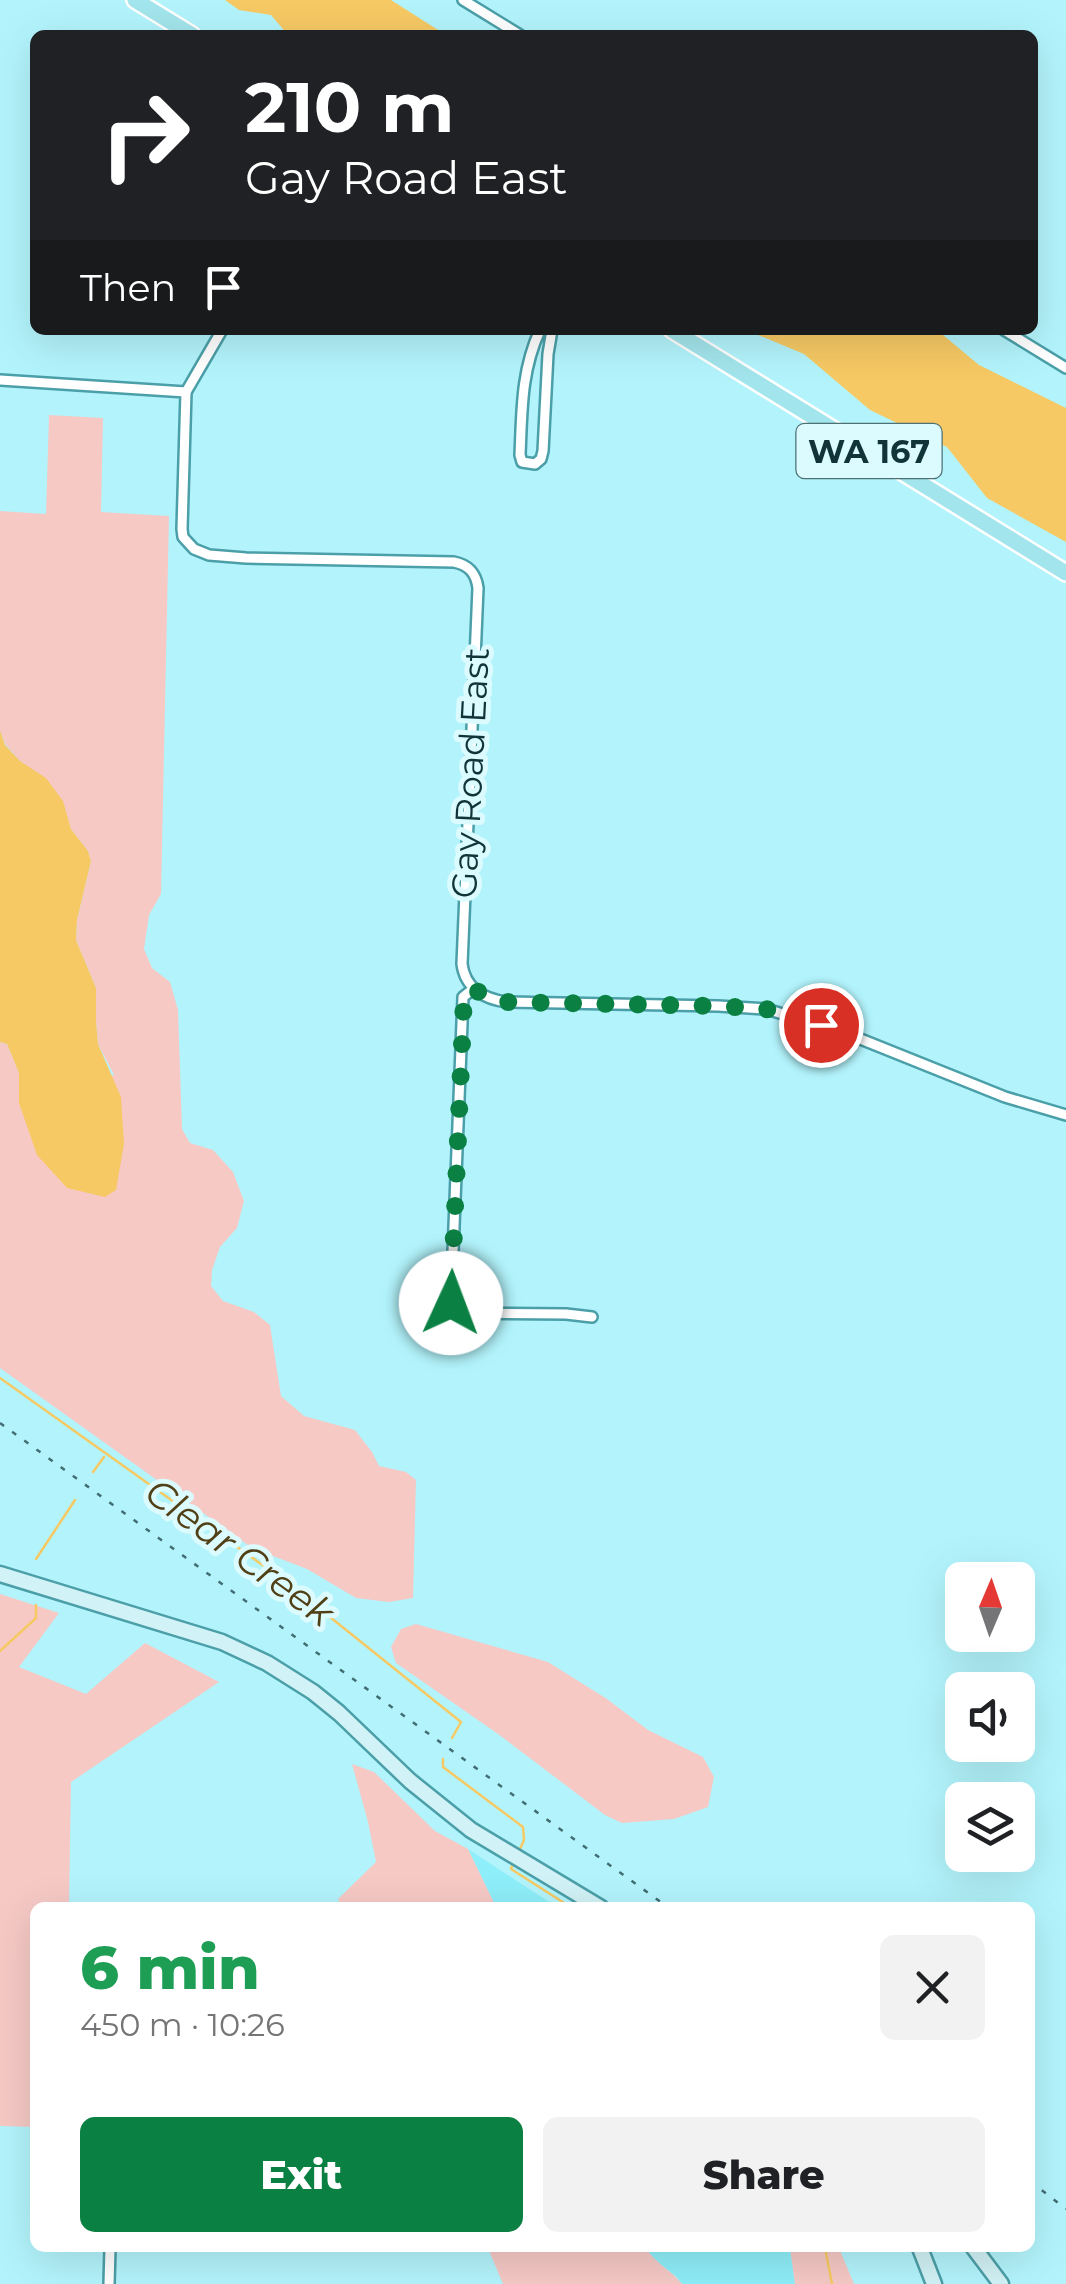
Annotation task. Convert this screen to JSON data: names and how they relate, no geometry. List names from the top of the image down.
{
  "streets": {
    "main road": ["WA 167"],
    "street": ["Gay Road East"]
  },
  "water": ["Clear Creek"],
  "north": "top",
  "page": {
    "turn": ["210 m", "Gay Road East"],
    "then": "Then",
    "heading": ["6 min", "450 m · 10:26"],
    "buttons": ["Exit", "Share"]
  }
}
